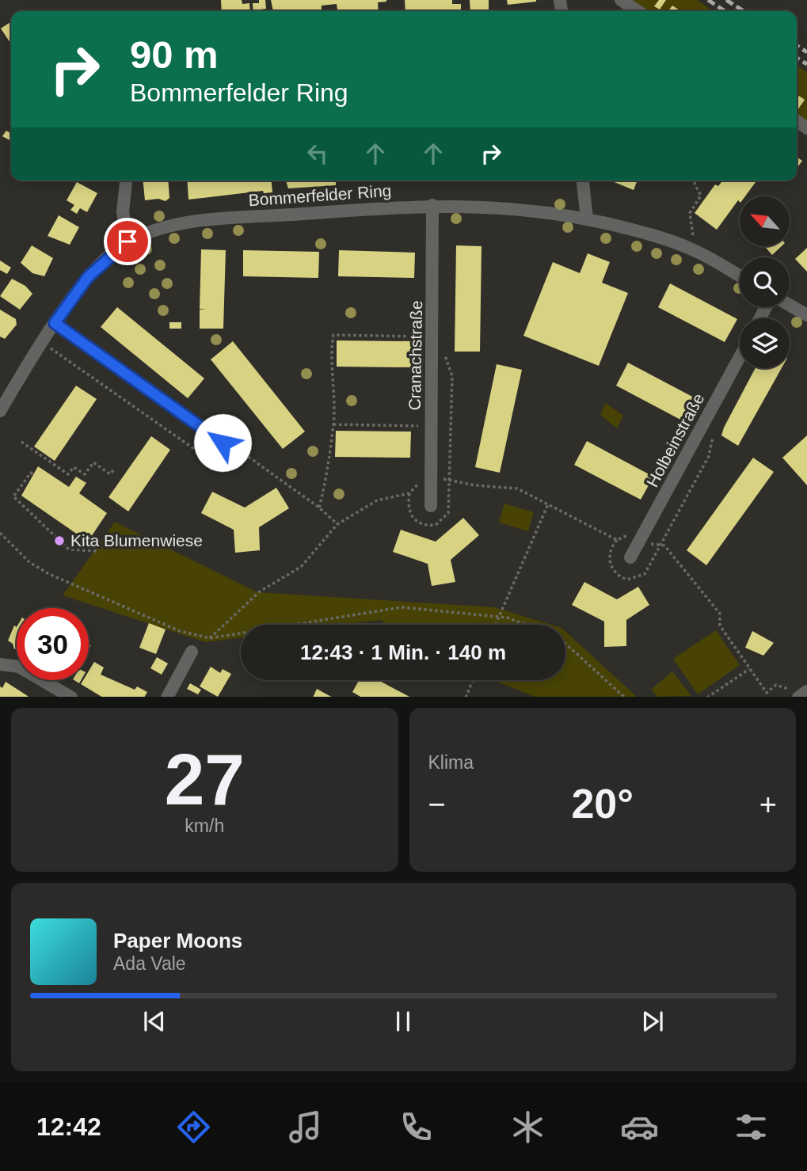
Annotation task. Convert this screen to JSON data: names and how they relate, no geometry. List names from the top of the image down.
{
  "streets": {
    "street": ["Bommerfelder Ring", "Cranachstraße", "Holbeinstraße"]
  },
  "crossings": [
    ["Bommerfelder Ring", "Cranachstraße"]
  ],
  "places": ["Kita Blumenwiese"],
  "north": "top left",
  "page": {
    "turn": ["90 m", "Bommerfelder Ring"],
    "limit": "30",
    "trip": "12:43 · 1 Min. · 140 m",
    "tile": [
      ["27", "km/h"],
      "Klima"
    ],
    "heat": ["−", "20°", "+"],
    "song": ["Paper Moons", "Ada Vale"],
    "tabs": "12:42"
  }
}
